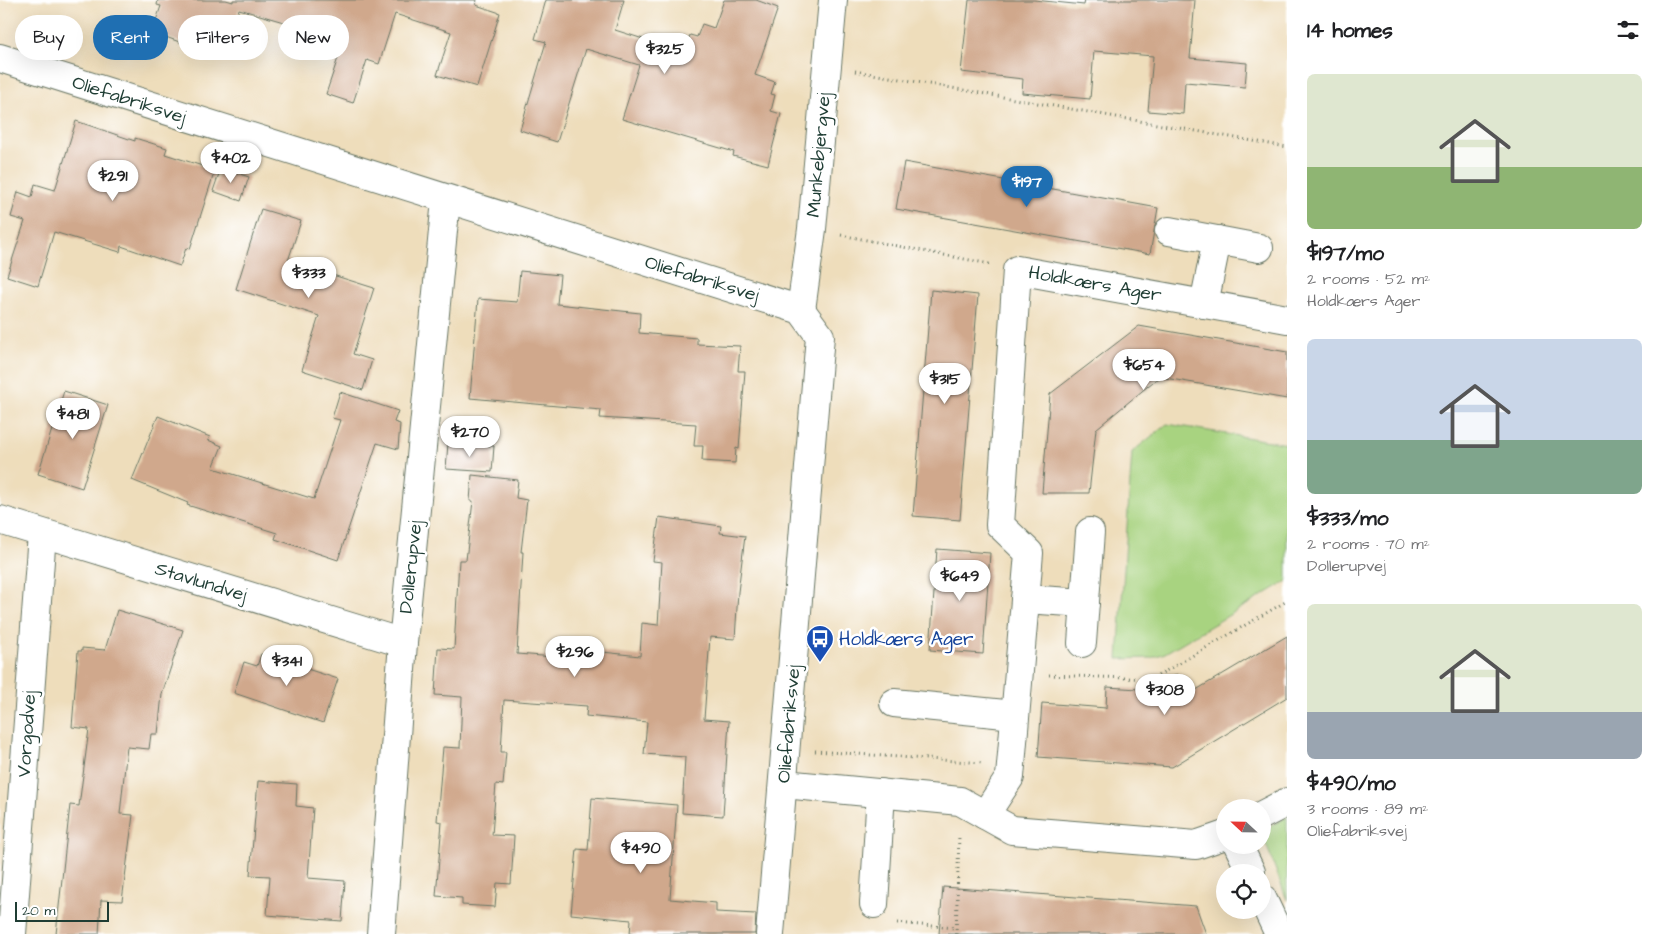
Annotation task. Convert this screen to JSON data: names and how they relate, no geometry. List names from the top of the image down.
{
  "streets": {
    "street": [
      "Oliefabriksvej",
      "Munkebjergvej",
      "Holdkærs Ager",
      "Dollerupvej",
      "Stavlundvej",
      "Vorgodvej"
    ]
  },
  "crossings": [
    ["Oliefabriksvej", "Munkebjergvej"],
    ["Oliefabriksvej", "Dollerupvej"],
    ["Dollerupvej", "Stavlundvej"],
    ["Stavlundvej", "Vorgodvej"]
  ],
  "places": {
    "bus stop": ["Holdkærs Ager"]
  },
  "scale_bar": "20 m",
  "north": "left",
  "page": {
    "heading": "14 homes",
    "chip": [
      "Buy",
      "Rent",
      "Filters",
      "New"
    ],
    "price": [
      "$325",
      "$402",
      "$291",
      "$197",
      "$333",
      "$654",
      "$315",
      "$481",
      "$270",
      "$649",
      "$296",
      "$341",
      "$308",
      "$490"
    ],
    "list": [
      {
        "name": "$197/mo",
        "note": "2 rooms · 52 m² · Holdkærs Ager"
      },
      {
        "name": "$333/mo",
        "note": "2 rooms · 70 m² · Dollerupvej"
      },
      {
        "name": "$490/mo",
        "note": "3 rooms · 89 m² · Oliefabriksvej"
      }
    ],
    "scale": "20 m"
  }
}
